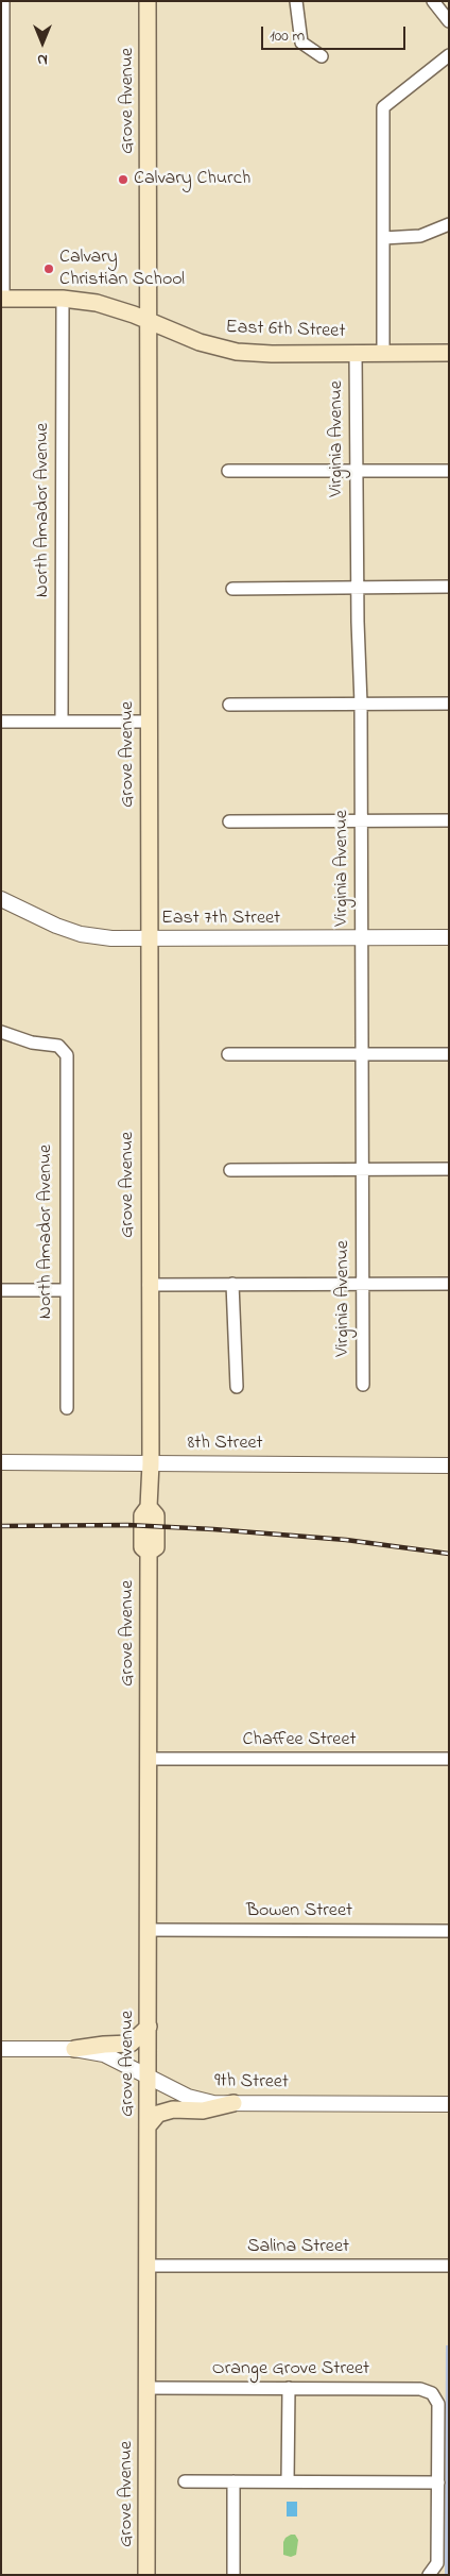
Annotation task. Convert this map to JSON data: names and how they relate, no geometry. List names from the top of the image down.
{
  "streets": {
    "main road": ["Grove Avenue", "East 6th Street"],
    "street": [
      "Virginia Avenue",
      "North Amador Avenue",
      "East 7th Street",
      "8th Street",
      "Chaffee Street",
      "Bowen Street",
      "9th Street",
      "Salina Street",
      "Orange Grove Street"
    ]
  },
  "crossings": [
    ["Grove Avenue", "East 6th Street"],
    ["Grove Avenue", "East 7th Street"],
    ["Grove Avenue", "8th Street"],
    ["Grove Avenue", "Chaffee Street"],
    ["Grove Avenue", "Bowen Street"],
    ["Grove Avenue", "9th Street"],
    ["Grove Avenue", "Salina Street"],
    ["Grove Avenue", "Orange Grove Street"],
    ["East 6th Street", "Virginia Avenue"],
    ["East 6th Street", "North Amador Avenue"],
    ["Virginia Avenue", "East 7th Street"]
  ],
  "places": ["Calvary Church", "Calvary Christian School"],
  "scale_bar": "100 m",
  "north": "bottom"
}
